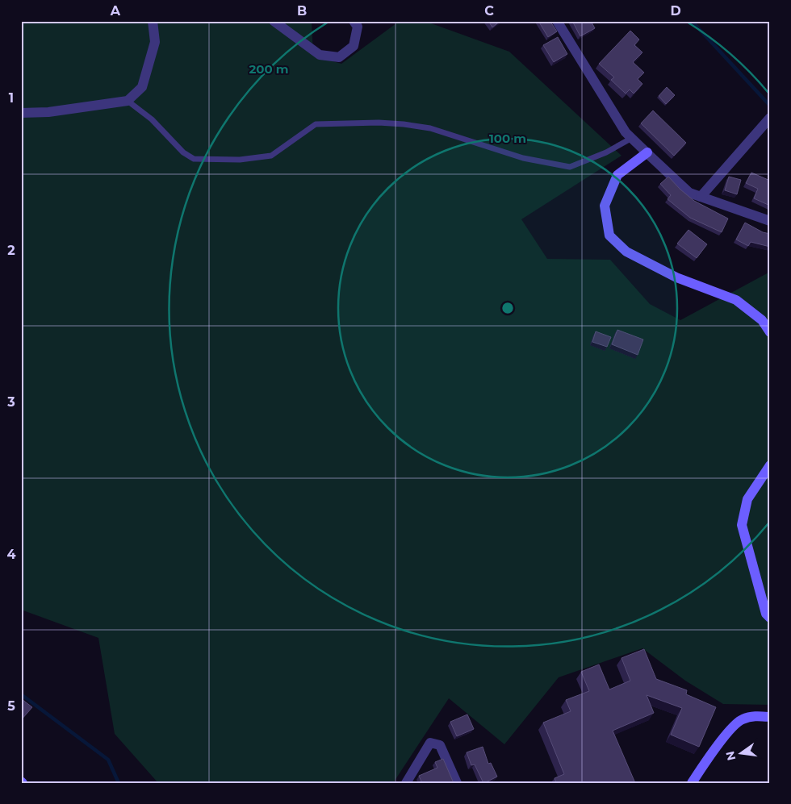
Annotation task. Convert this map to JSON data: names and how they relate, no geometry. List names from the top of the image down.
{
  "north": "left",
  "grid": {
    "columns": [
      "A",
      "B",
      "C",
      "D"
    ],
    "rows": [
      "1",
      "2",
      "3",
      "4",
      "5"
    ]
  },
  "rings": ["200 m", "100 m"]
}
